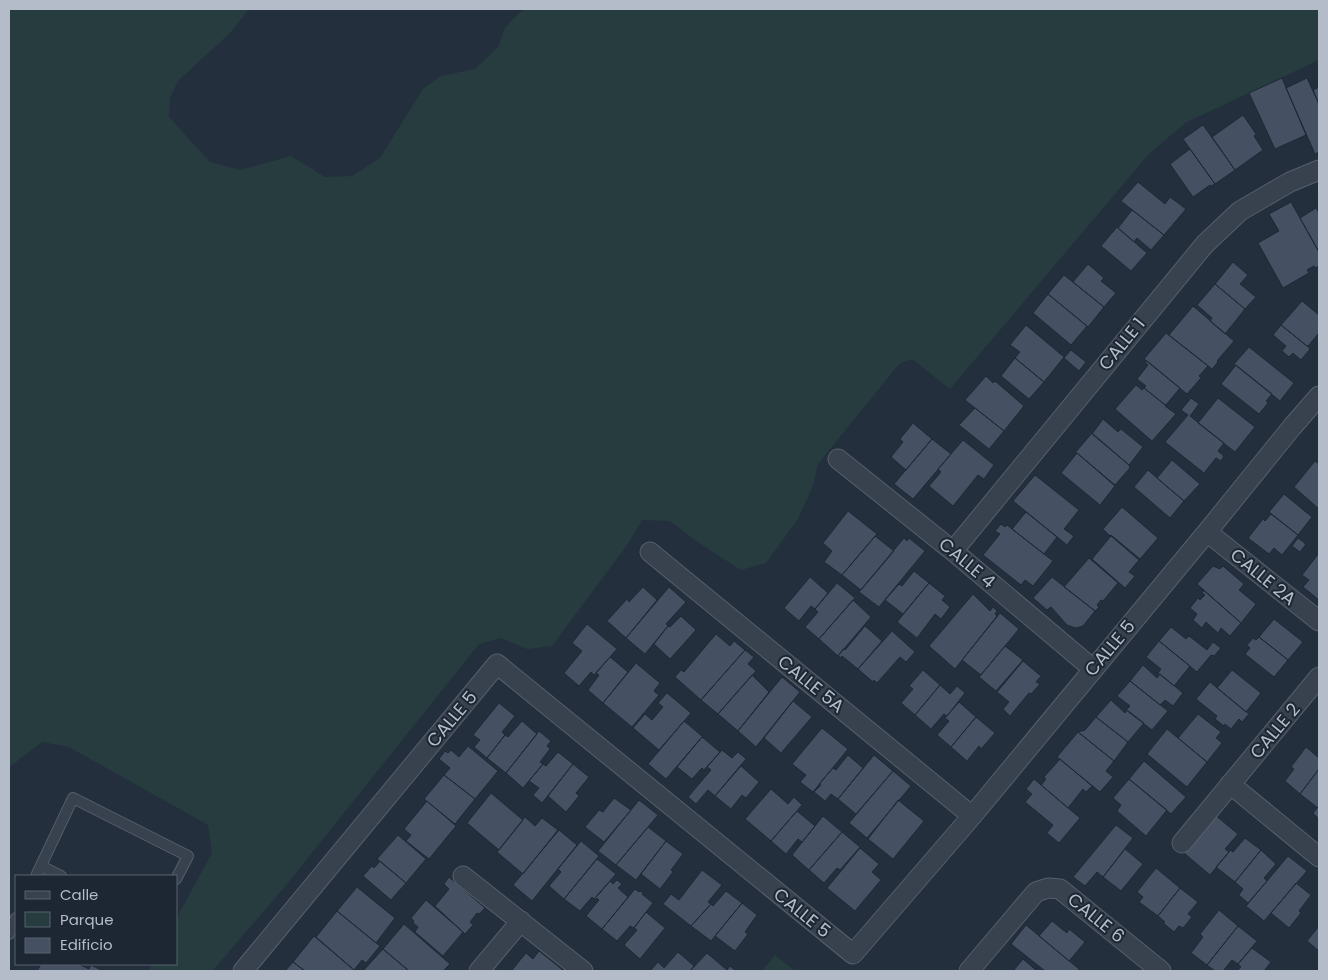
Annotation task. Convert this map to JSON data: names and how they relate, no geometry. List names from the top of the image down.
{
  "streets": {
    "street": [
      "CALLE 1",
      "CALLE 4",
      "CALLE 2A",
      "CALLE 5",
      "CALLE 5A",
      "CALLE 2",
      "CALLE 6"
    ]
  },
  "crossings": [
    ["CALLE 1", "CALLE 4"],
    ["CALLE 4", "CALLE 5"],
    ["CALLE 2A", "CALLE 5"],
    ["CALLE 5", "CALLE 5A"]
  ],
  "legend": ["Calle", "Parque", "Edificio"]
}
